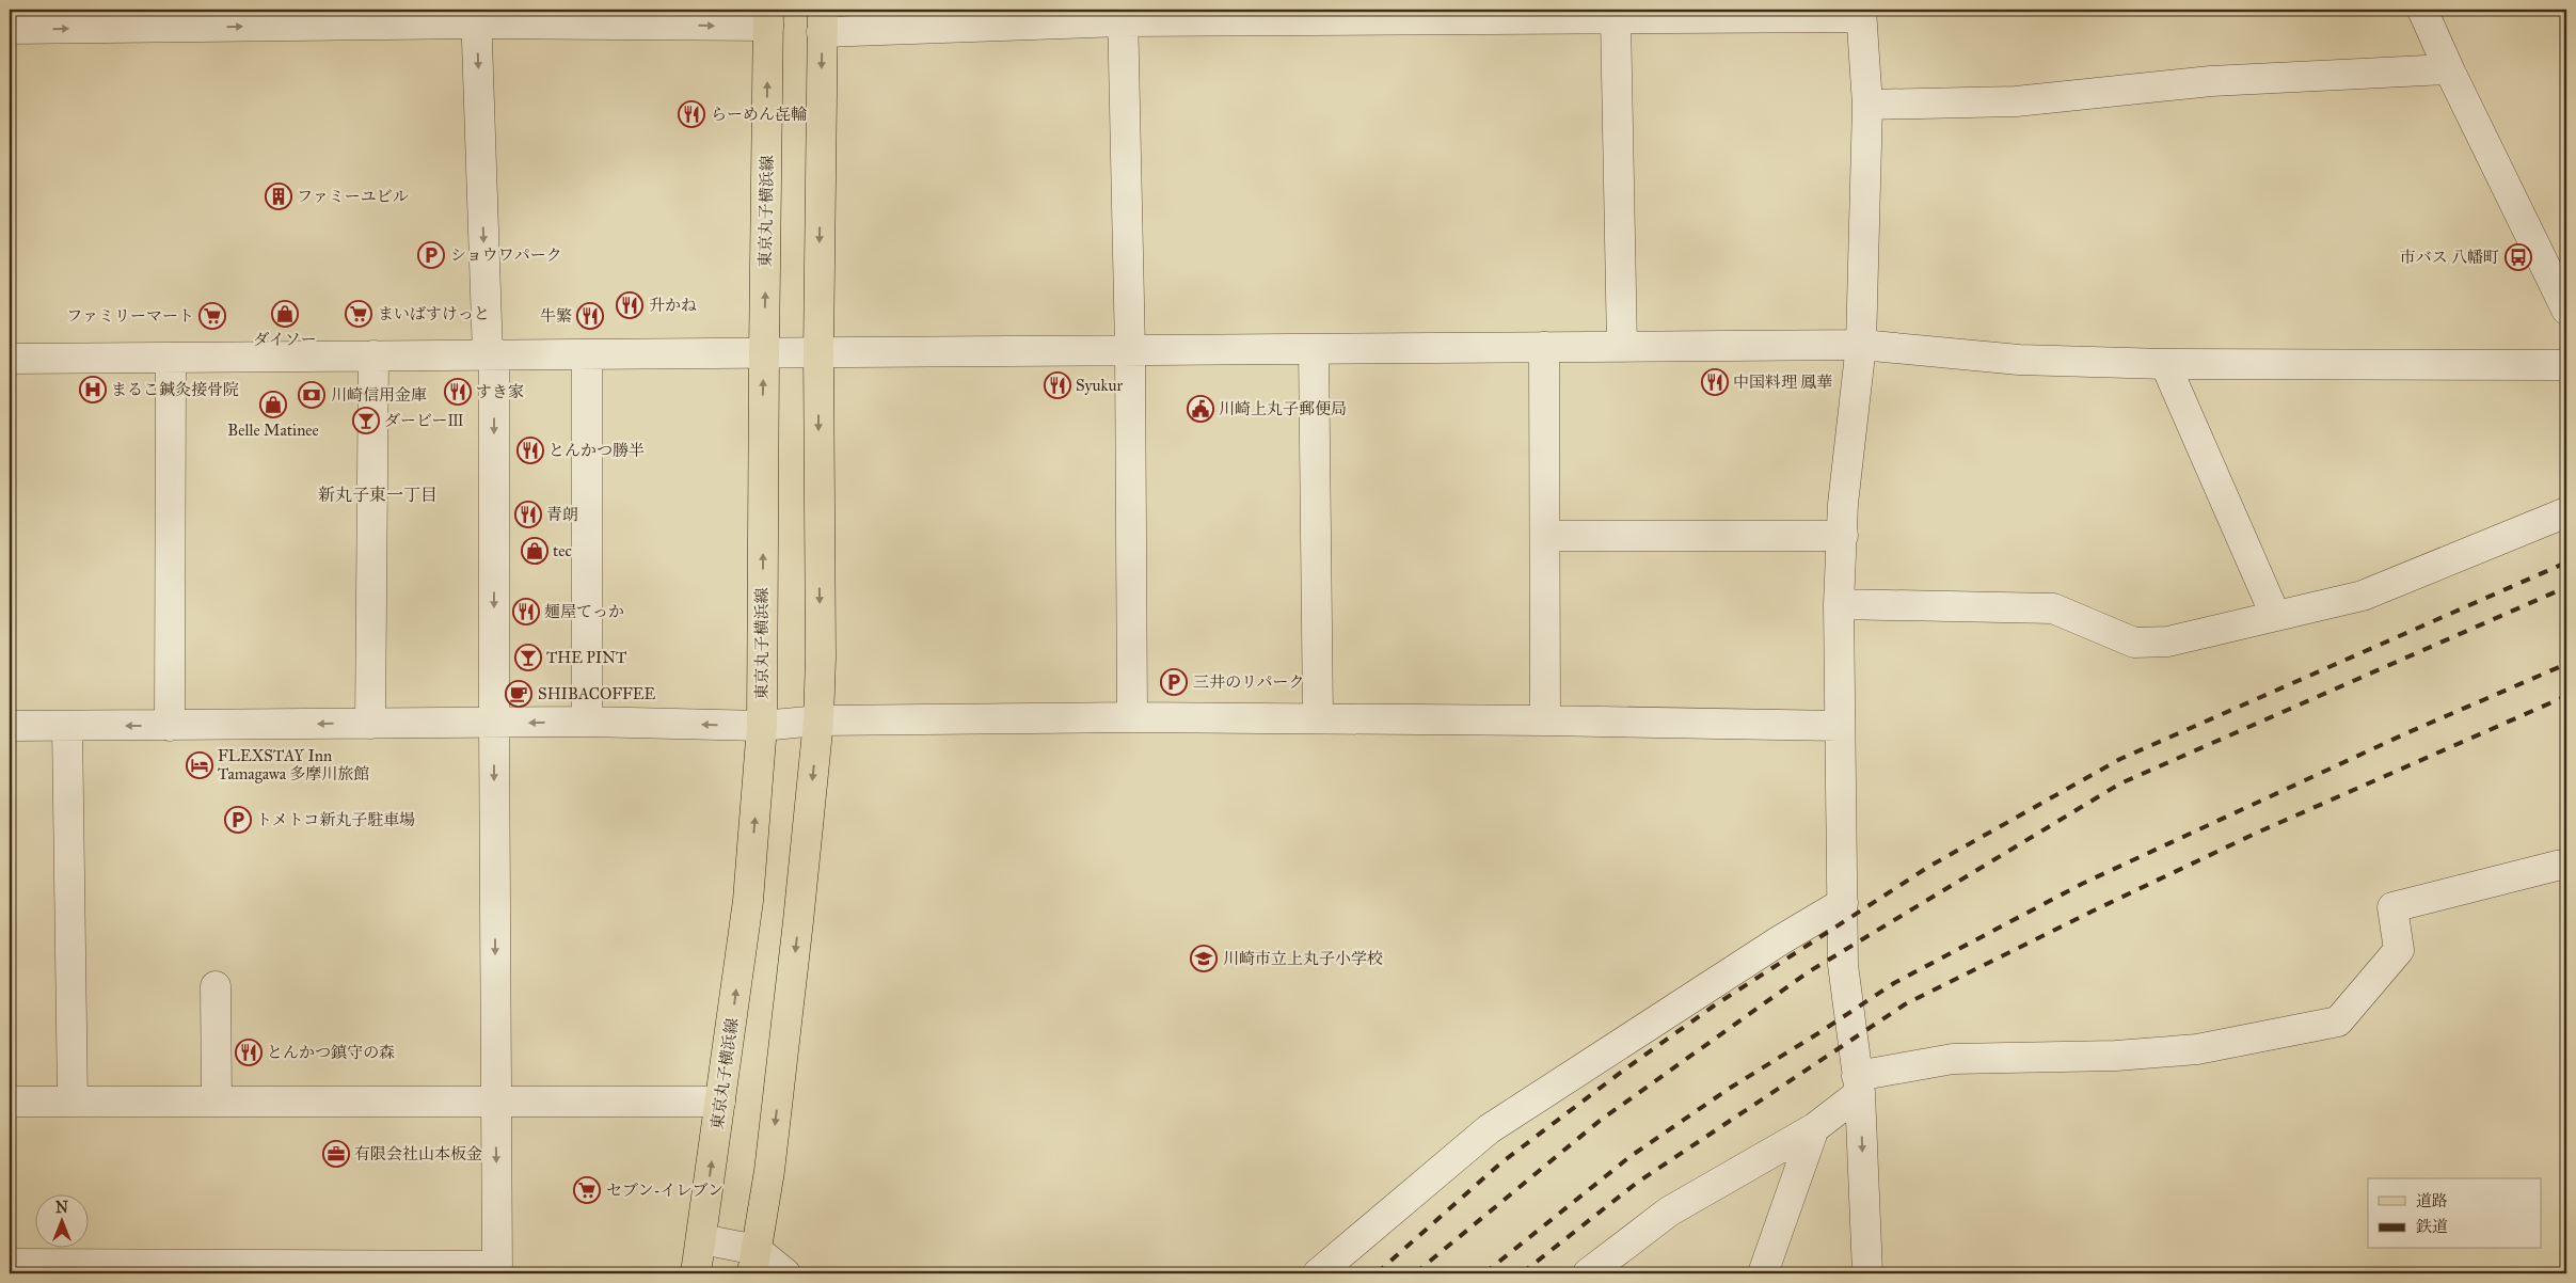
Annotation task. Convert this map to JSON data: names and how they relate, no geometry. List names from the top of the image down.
{
  "streets": {
    "main road": ["東京丸子横浜線"]
  },
  "districts": ["新丸子東一丁目"],
  "places": {
    "restaurant": [
      "らーめん㐂輪",
      "升かね",
      "牛繁",
      "中国料理 鳳華",
      "Syukur",
      "すき家",
      "とんかつ勝半",
      "青朗",
      "麺屋てっか",
      "とんかつ鎮守の森"
    ],
    "building": ["ファミーユビル"],
    "parking": ["ショウワパーク", "三井のリパーク", "トメトコ新丸子駐車場"],
    "bus stop": ["市バス 八幡町"],
    "shop": ["ダイソー", "Belle Matinee", "tec"],
    "supermarket": ["まいばすけっと", "ファミリーマート", "セブン-イレブン"],
    "hospital": ["まるこ鍼灸接骨院"],
    "bank": ["川崎信用金庫"],
    "public building": ["川崎上丸子郵便局"],
    "bar": ["ダービーⅢ", "THE PINT"],
    "cafe": ["SHIBACOFFEE"],
    "hotel": ["FLEXSTAY Inn Tamagawa 多摩川旅館"],
    "school or university": ["川崎市立上丸子小学校"],
    "office": ["有限会社山本板金"]
  },
  "legend": ["道路", "鉄道"],
  "north": "top"
}
